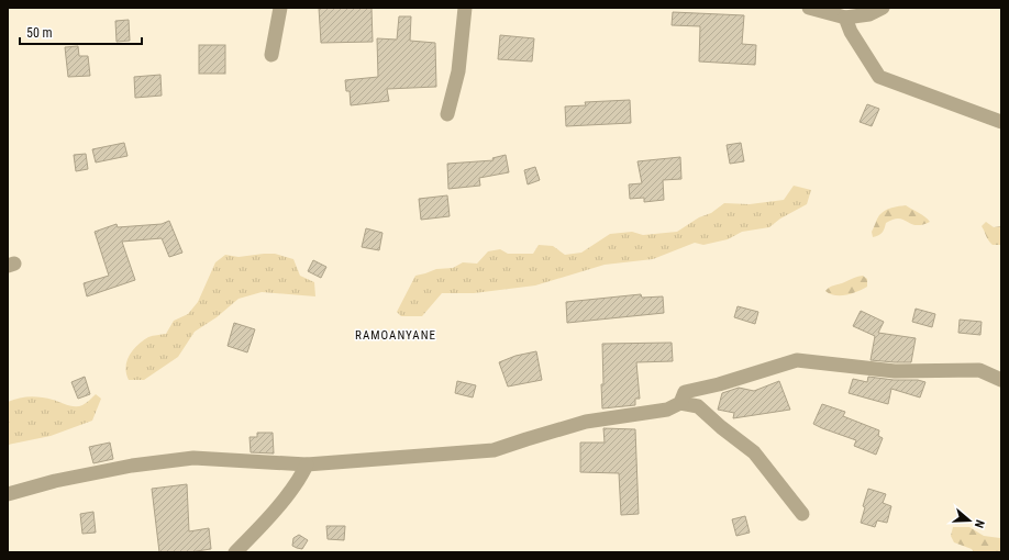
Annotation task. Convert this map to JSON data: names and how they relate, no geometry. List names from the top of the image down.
{
  "districts": ["RAMOANYANE"],
  "scale_bar": "50 m",
  "north": "right"
}
